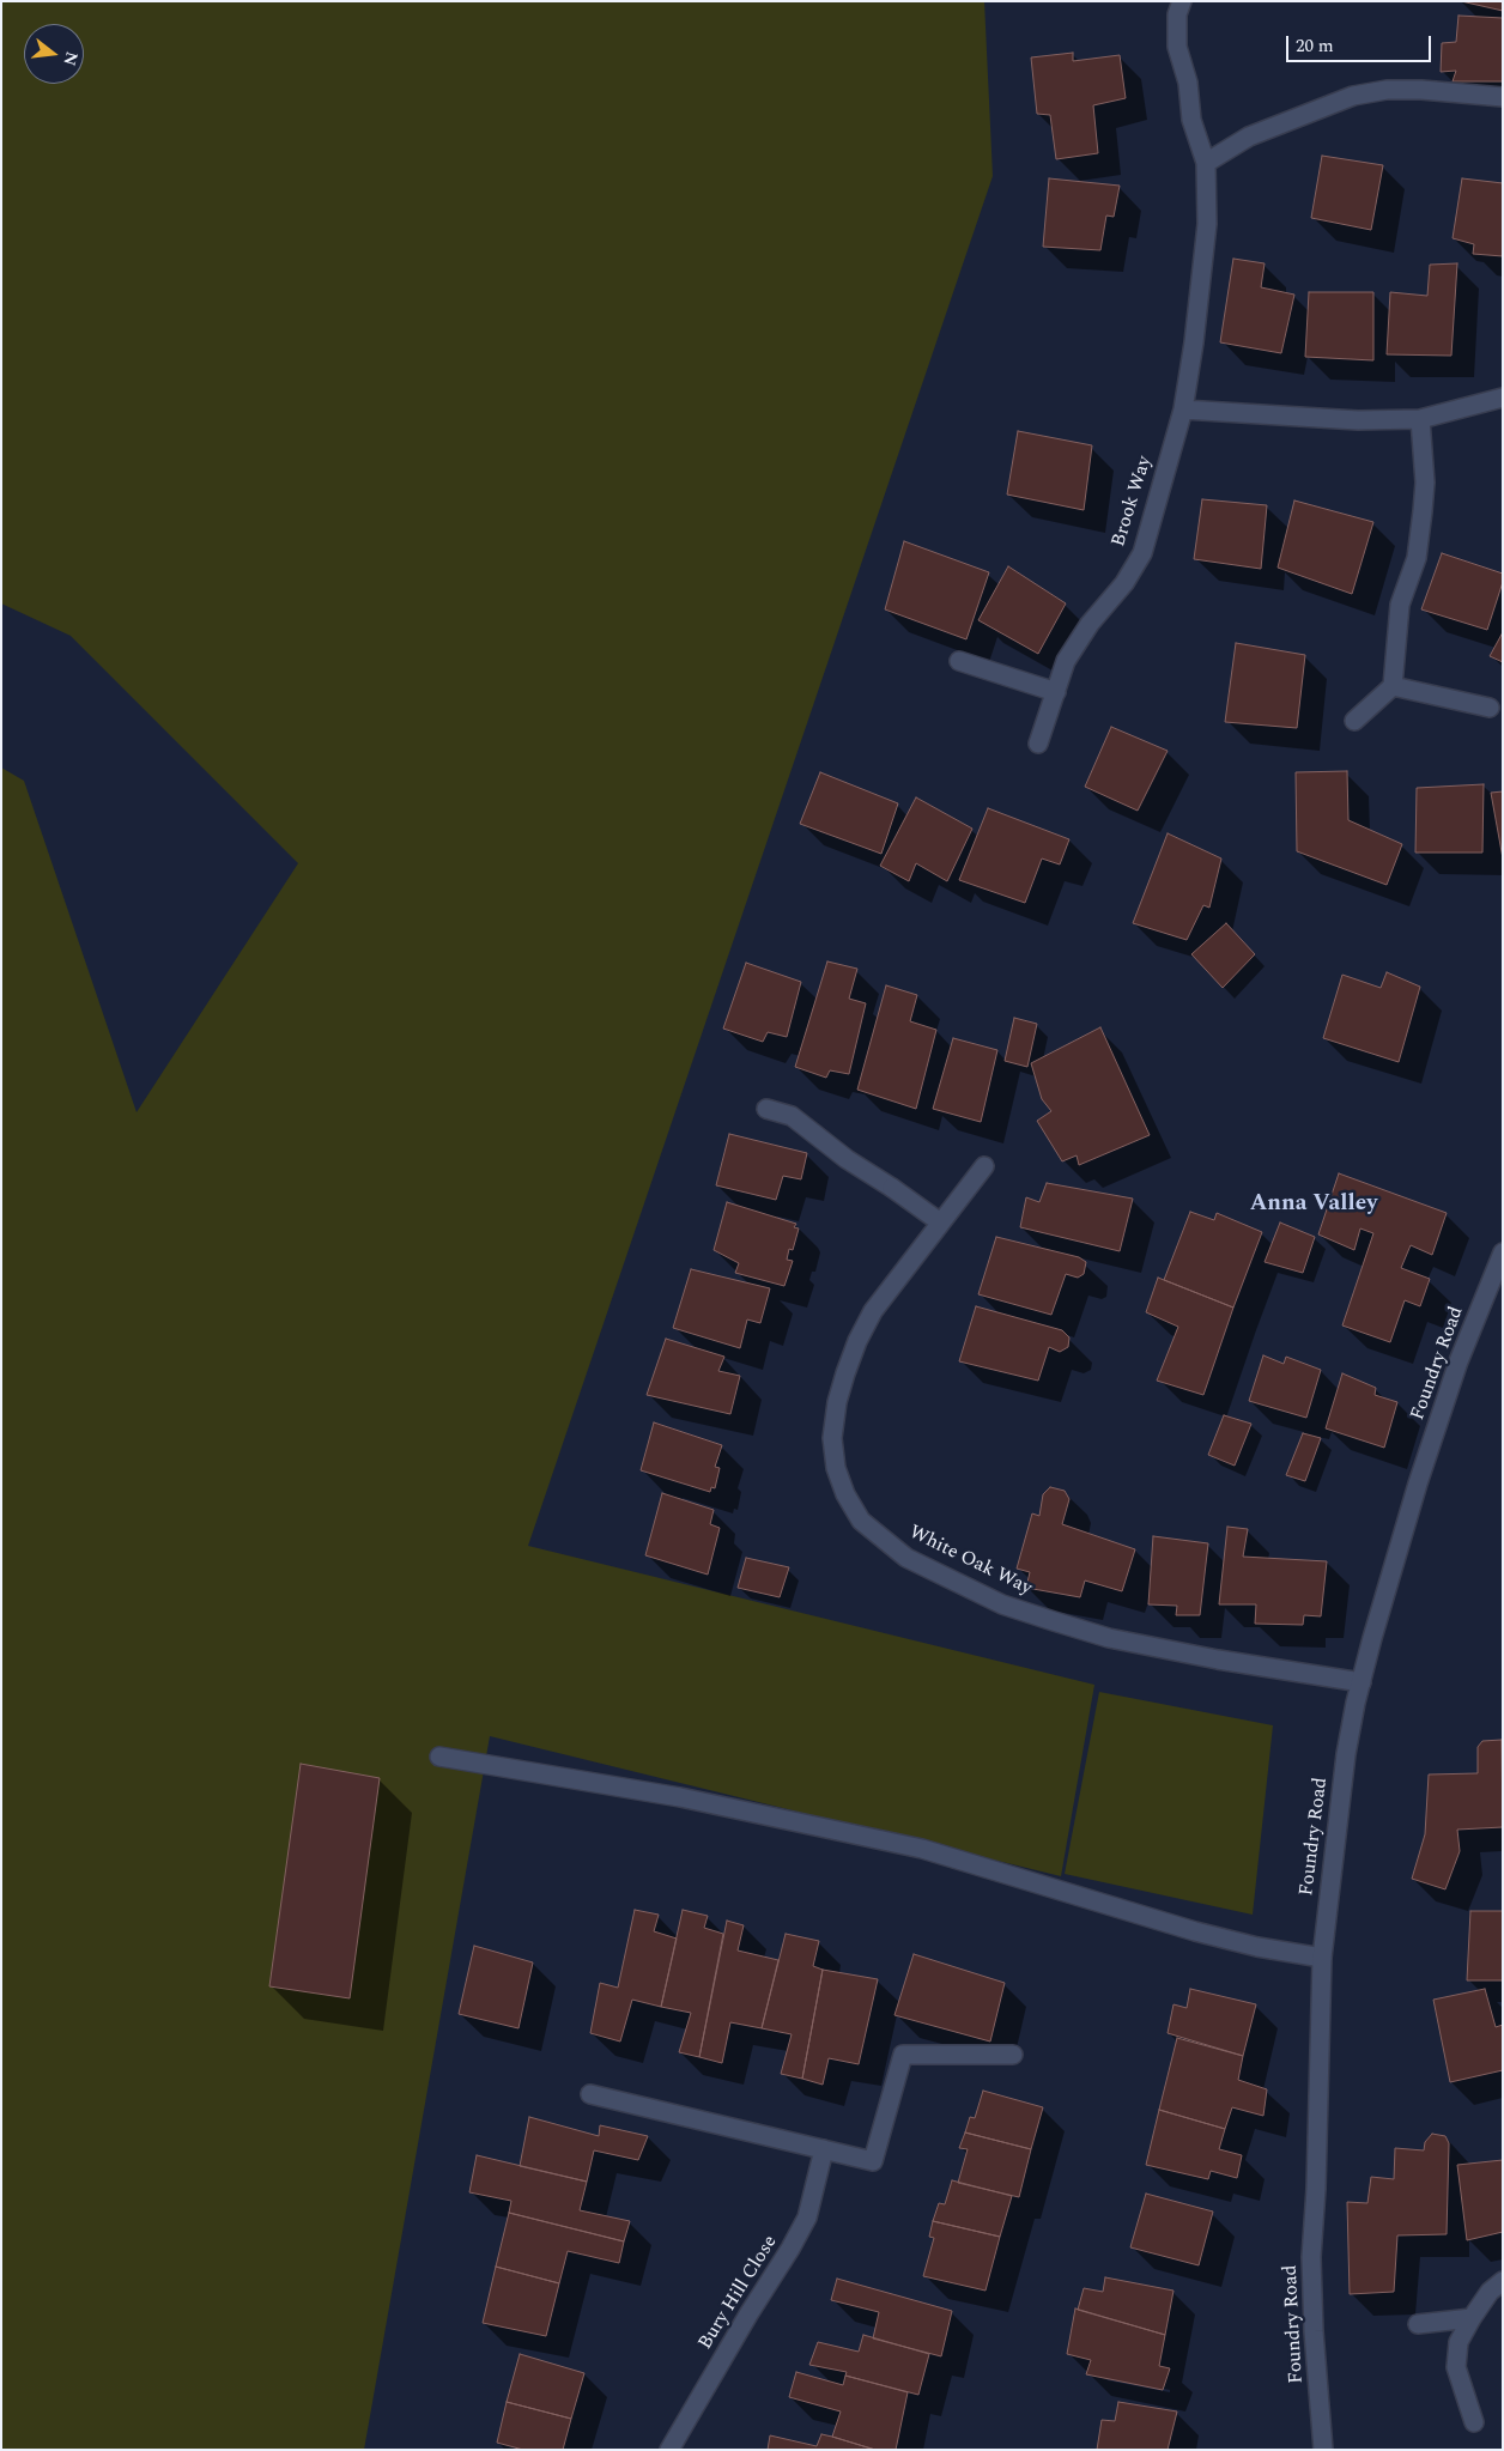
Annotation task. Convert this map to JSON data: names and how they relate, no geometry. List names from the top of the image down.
{
  "streets": {
    "street": [
      "Brook Way",
      "Foundry Road",
      "White Oak Way",
      "Bury Hill Close"
    ]
  },
  "crossings": [
    ["Foundry Road", "White Oak Way"]
  ],
  "districts": ["Anna Valley"],
  "scale_bar": "20 m",
  "north": "right"
}
